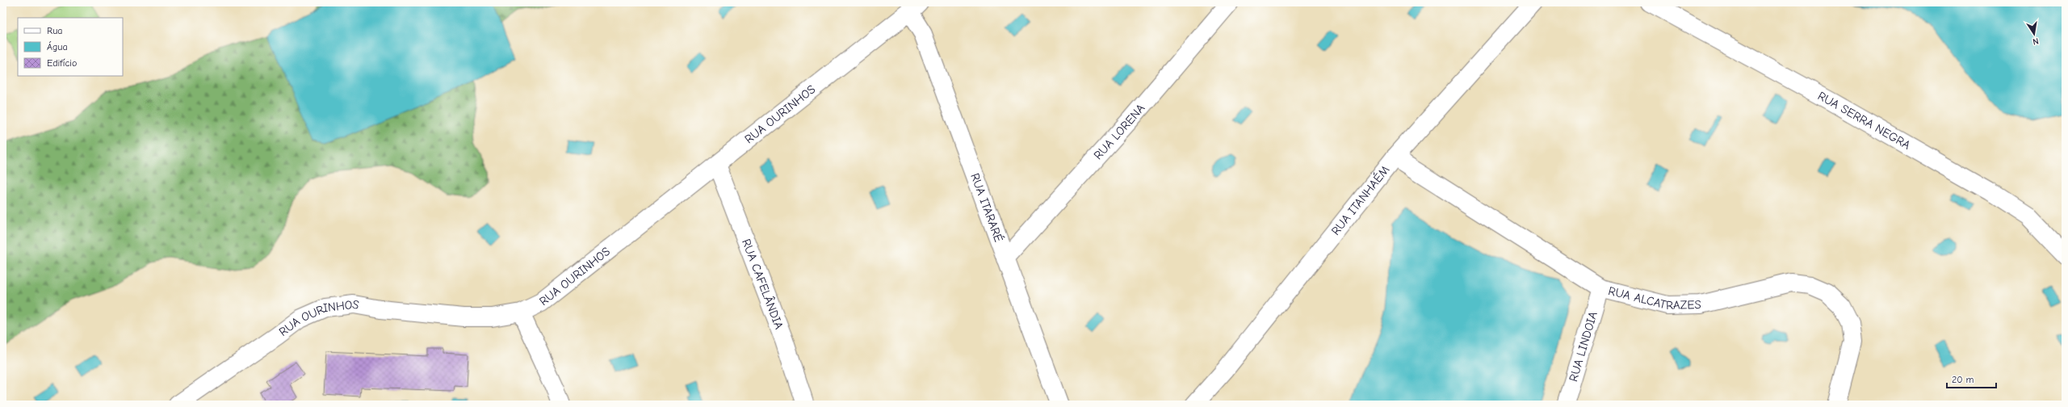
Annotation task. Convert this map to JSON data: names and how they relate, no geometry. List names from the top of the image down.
{
  "streets": {
    "street": [
      "RUA OURINHOS",
      "RUA SERRA NEGRA",
      "RUA LORENA",
      "RUA ITANHAÉM",
      "RUA ITARARÉ",
      "RUA CAFELÂNDIA",
      "RUA ALCATRAZES",
      "RUA LINDOIA"
    ]
  },
  "crossings": [
    ["RUA OURINHOS", "RUA ITARARÉ"],
    ["RUA OURINHOS", "RUA CAFELÂNDIA"],
    ["RUA LORENA", "RUA ITARARÉ"],
    ["RUA ITANHAÉM", "RUA ALCATRAZES"],
    ["RUA ALCATRAZES", "RUA LINDOIA"]
  ],
  "legend": ["Rua", "Água", "Edifício"],
  "scale_bar": "20 m",
  "north": "bottom"
}
